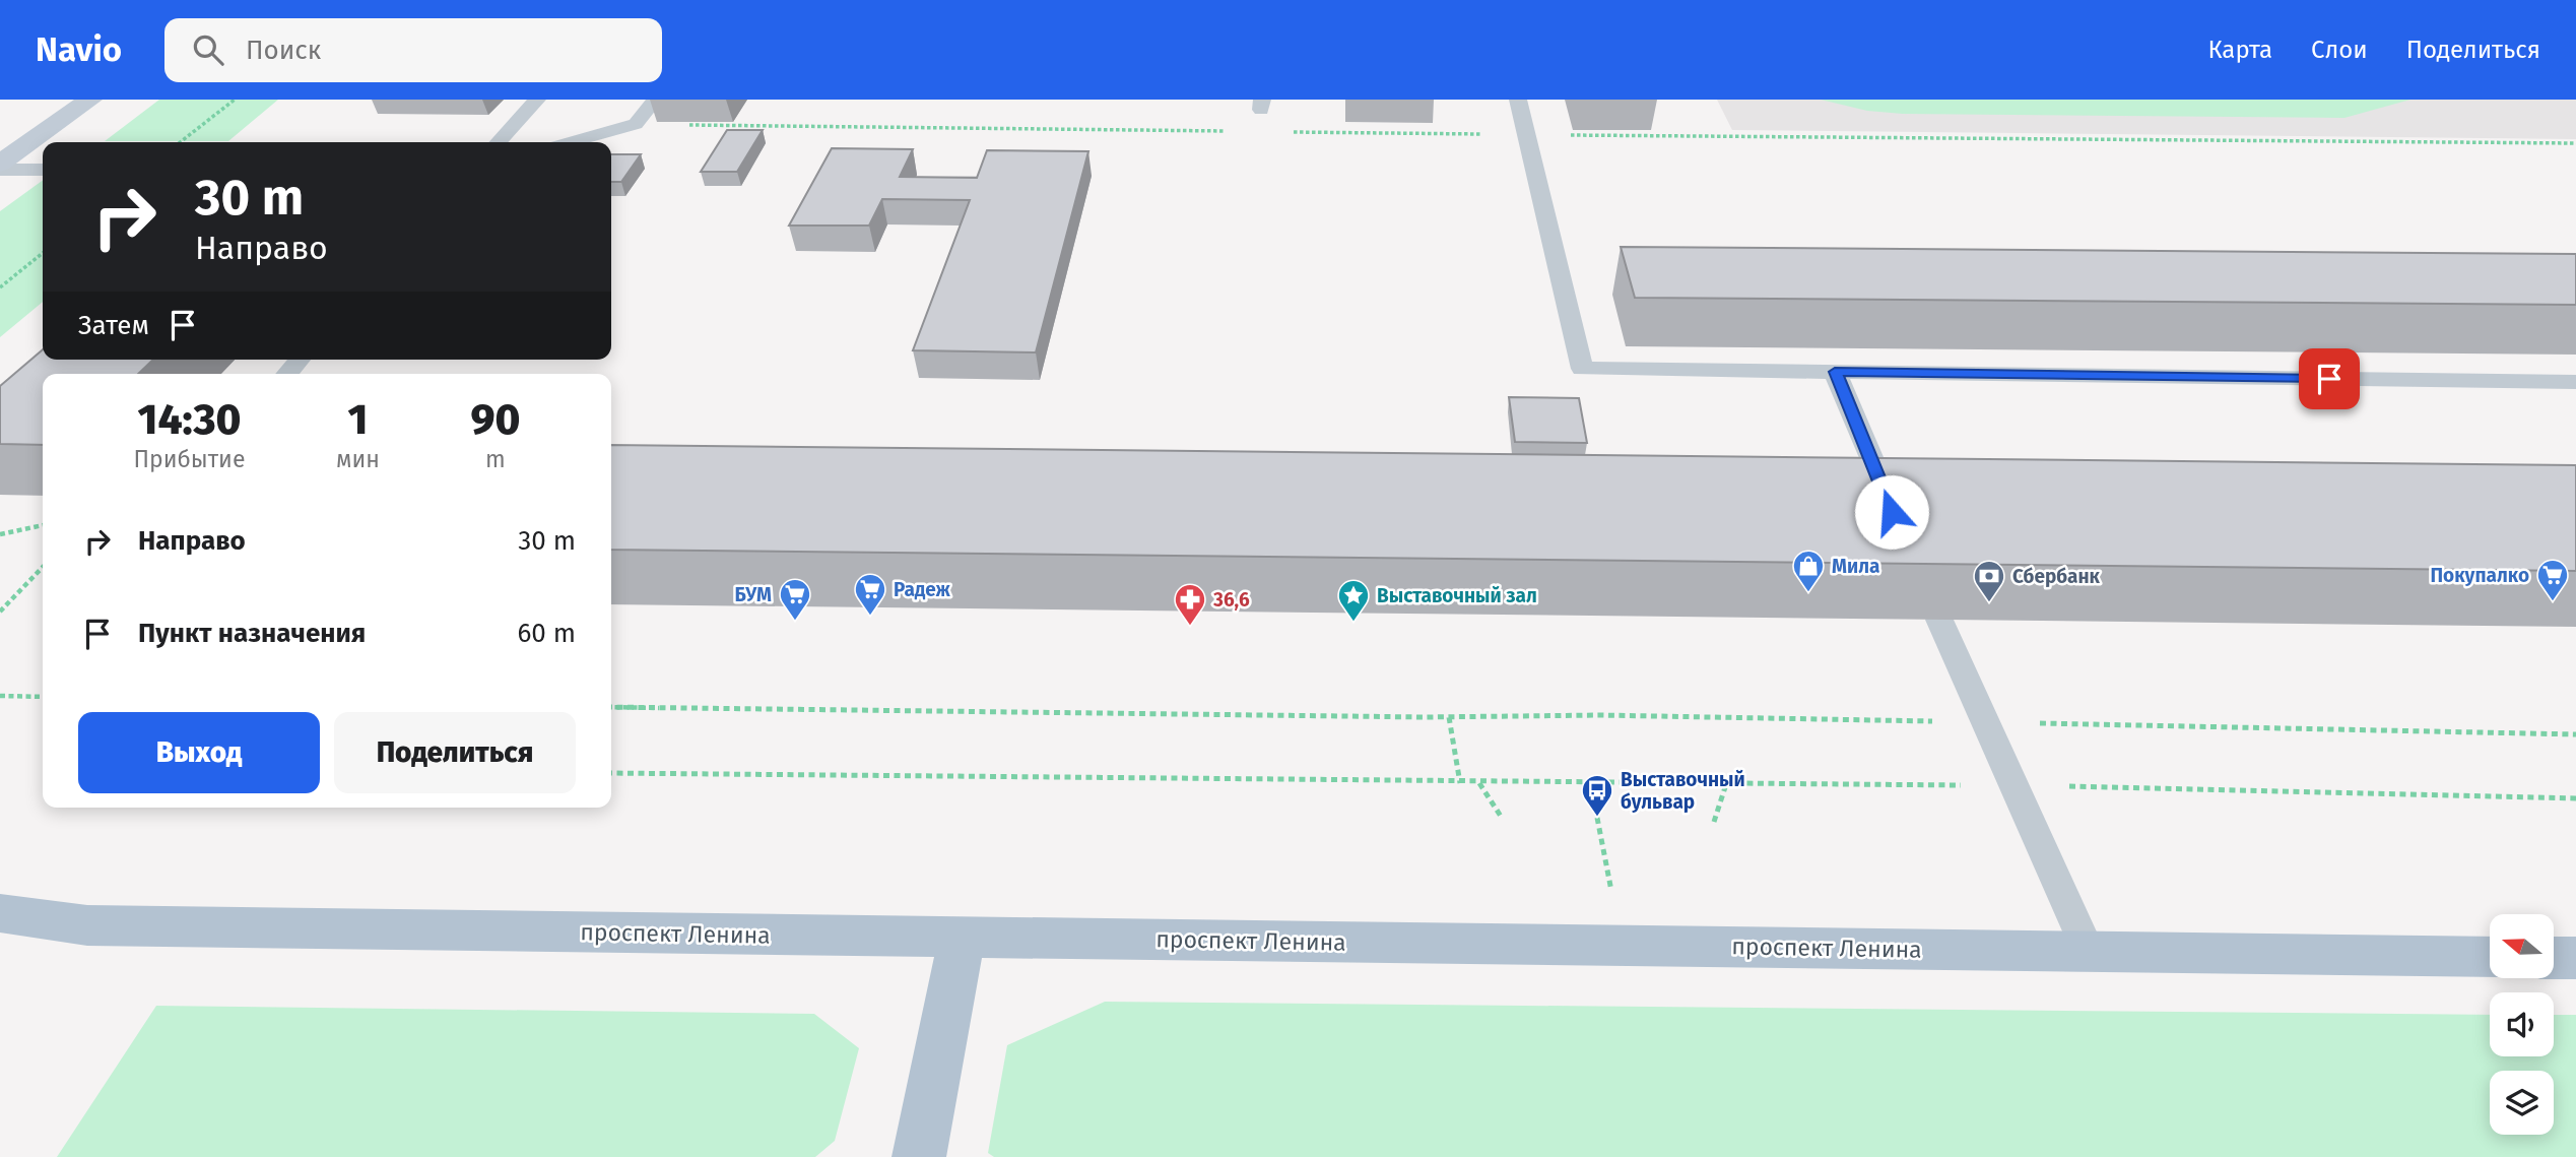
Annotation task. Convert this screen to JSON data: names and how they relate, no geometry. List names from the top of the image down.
{
  "streets": {
    "main road": ["проспект Ленина"]
  },
  "places": {
    "shop": ["Мила"],
    "supermarket": ["Покупалко", "Радеж", "БУМ"],
    "bank": ["Сбербанк"],
    "place": ["Выставочный зал"],
    "pharmacy": ["36,6"],
    "bus stop": ["Выставочный бульвар"]
  },
  "north": "left",
  "page": {
    "header": "Navio",
    "search": "Поиск",
    "nav": ["Карта", "Слои", "Поделиться"],
    "turn": ["30 m", "Направо"],
    "then": "Затем",
    "eta": [
      "14:30",
      "Прибытие",
      "1",
      "мин",
      "90",
      "m"
    ],
    "list": [
      {
        "name": "Направо",
        "value": "30 m"
      },
      {
        "name": "Пункт назначения",
        "value": "60 m"
      }
    ],
    "buttons": ["Выход", "Поделиться"]
  }
}
